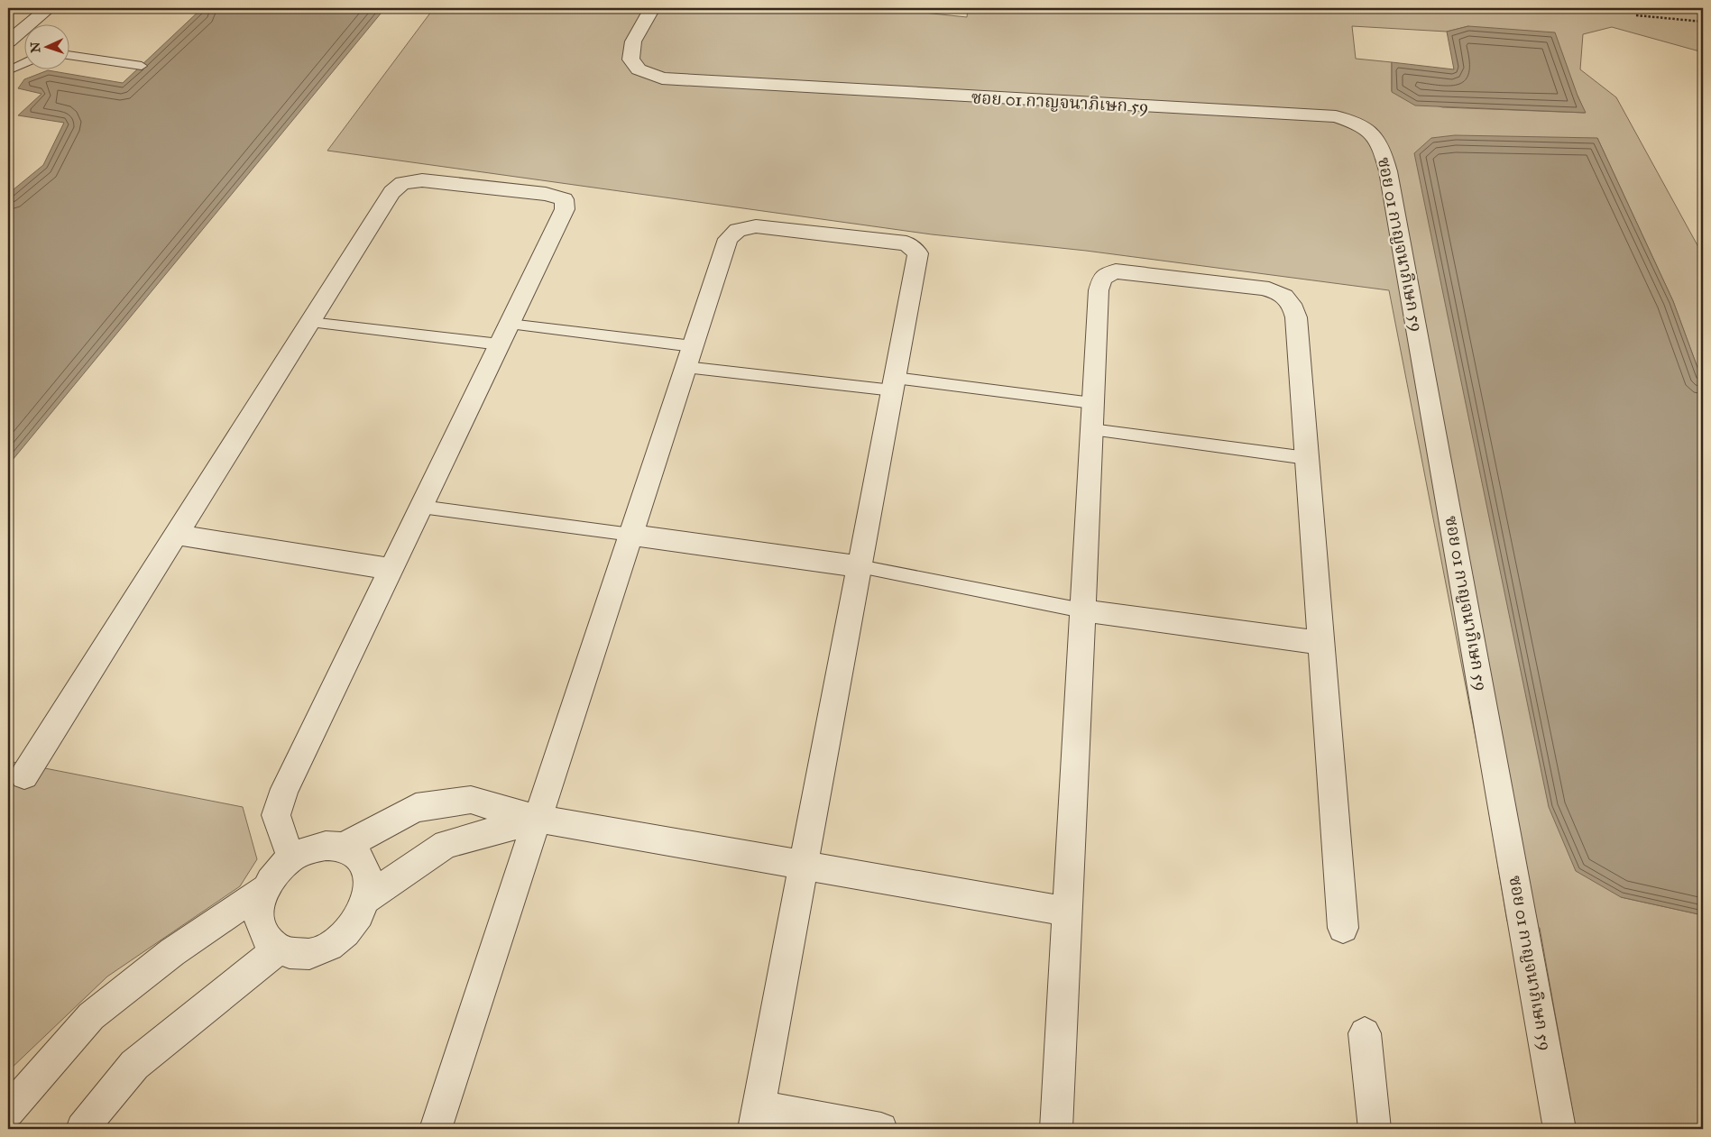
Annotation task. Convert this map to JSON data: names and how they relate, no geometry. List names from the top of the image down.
{
  "streets": {
    "street": ["ซอย 01 กาญจนาภิเษก 59"]
  },
  "north": "left"
}
